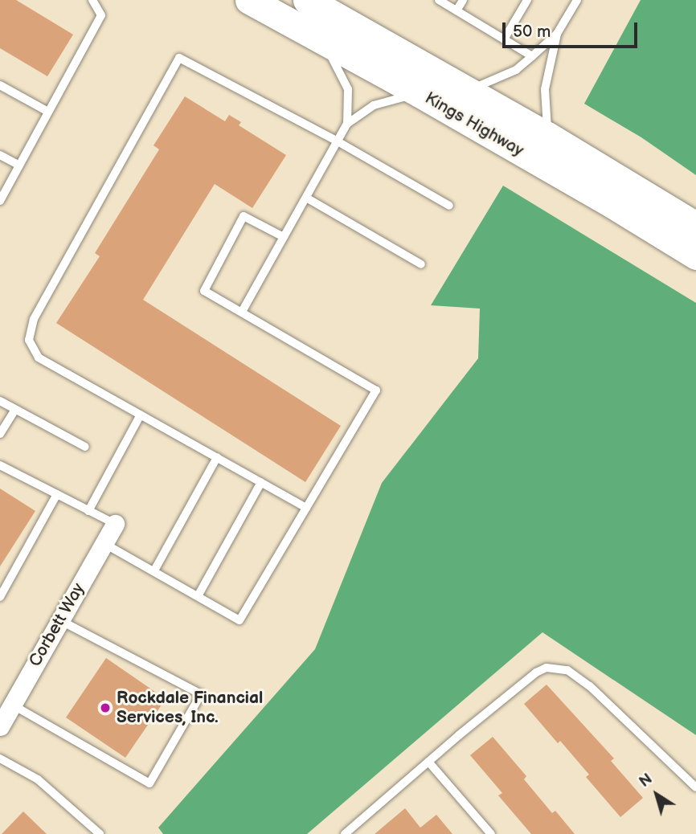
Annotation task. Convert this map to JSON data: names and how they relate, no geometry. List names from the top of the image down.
{
  "streets": {
    "main road": ["Kings Highway"],
    "street": ["Corbett Way"]
  },
  "places": ["Rockdale Financial Services, Inc."],
  "scale_bar": "50 m",
  "north": "top left"
}
